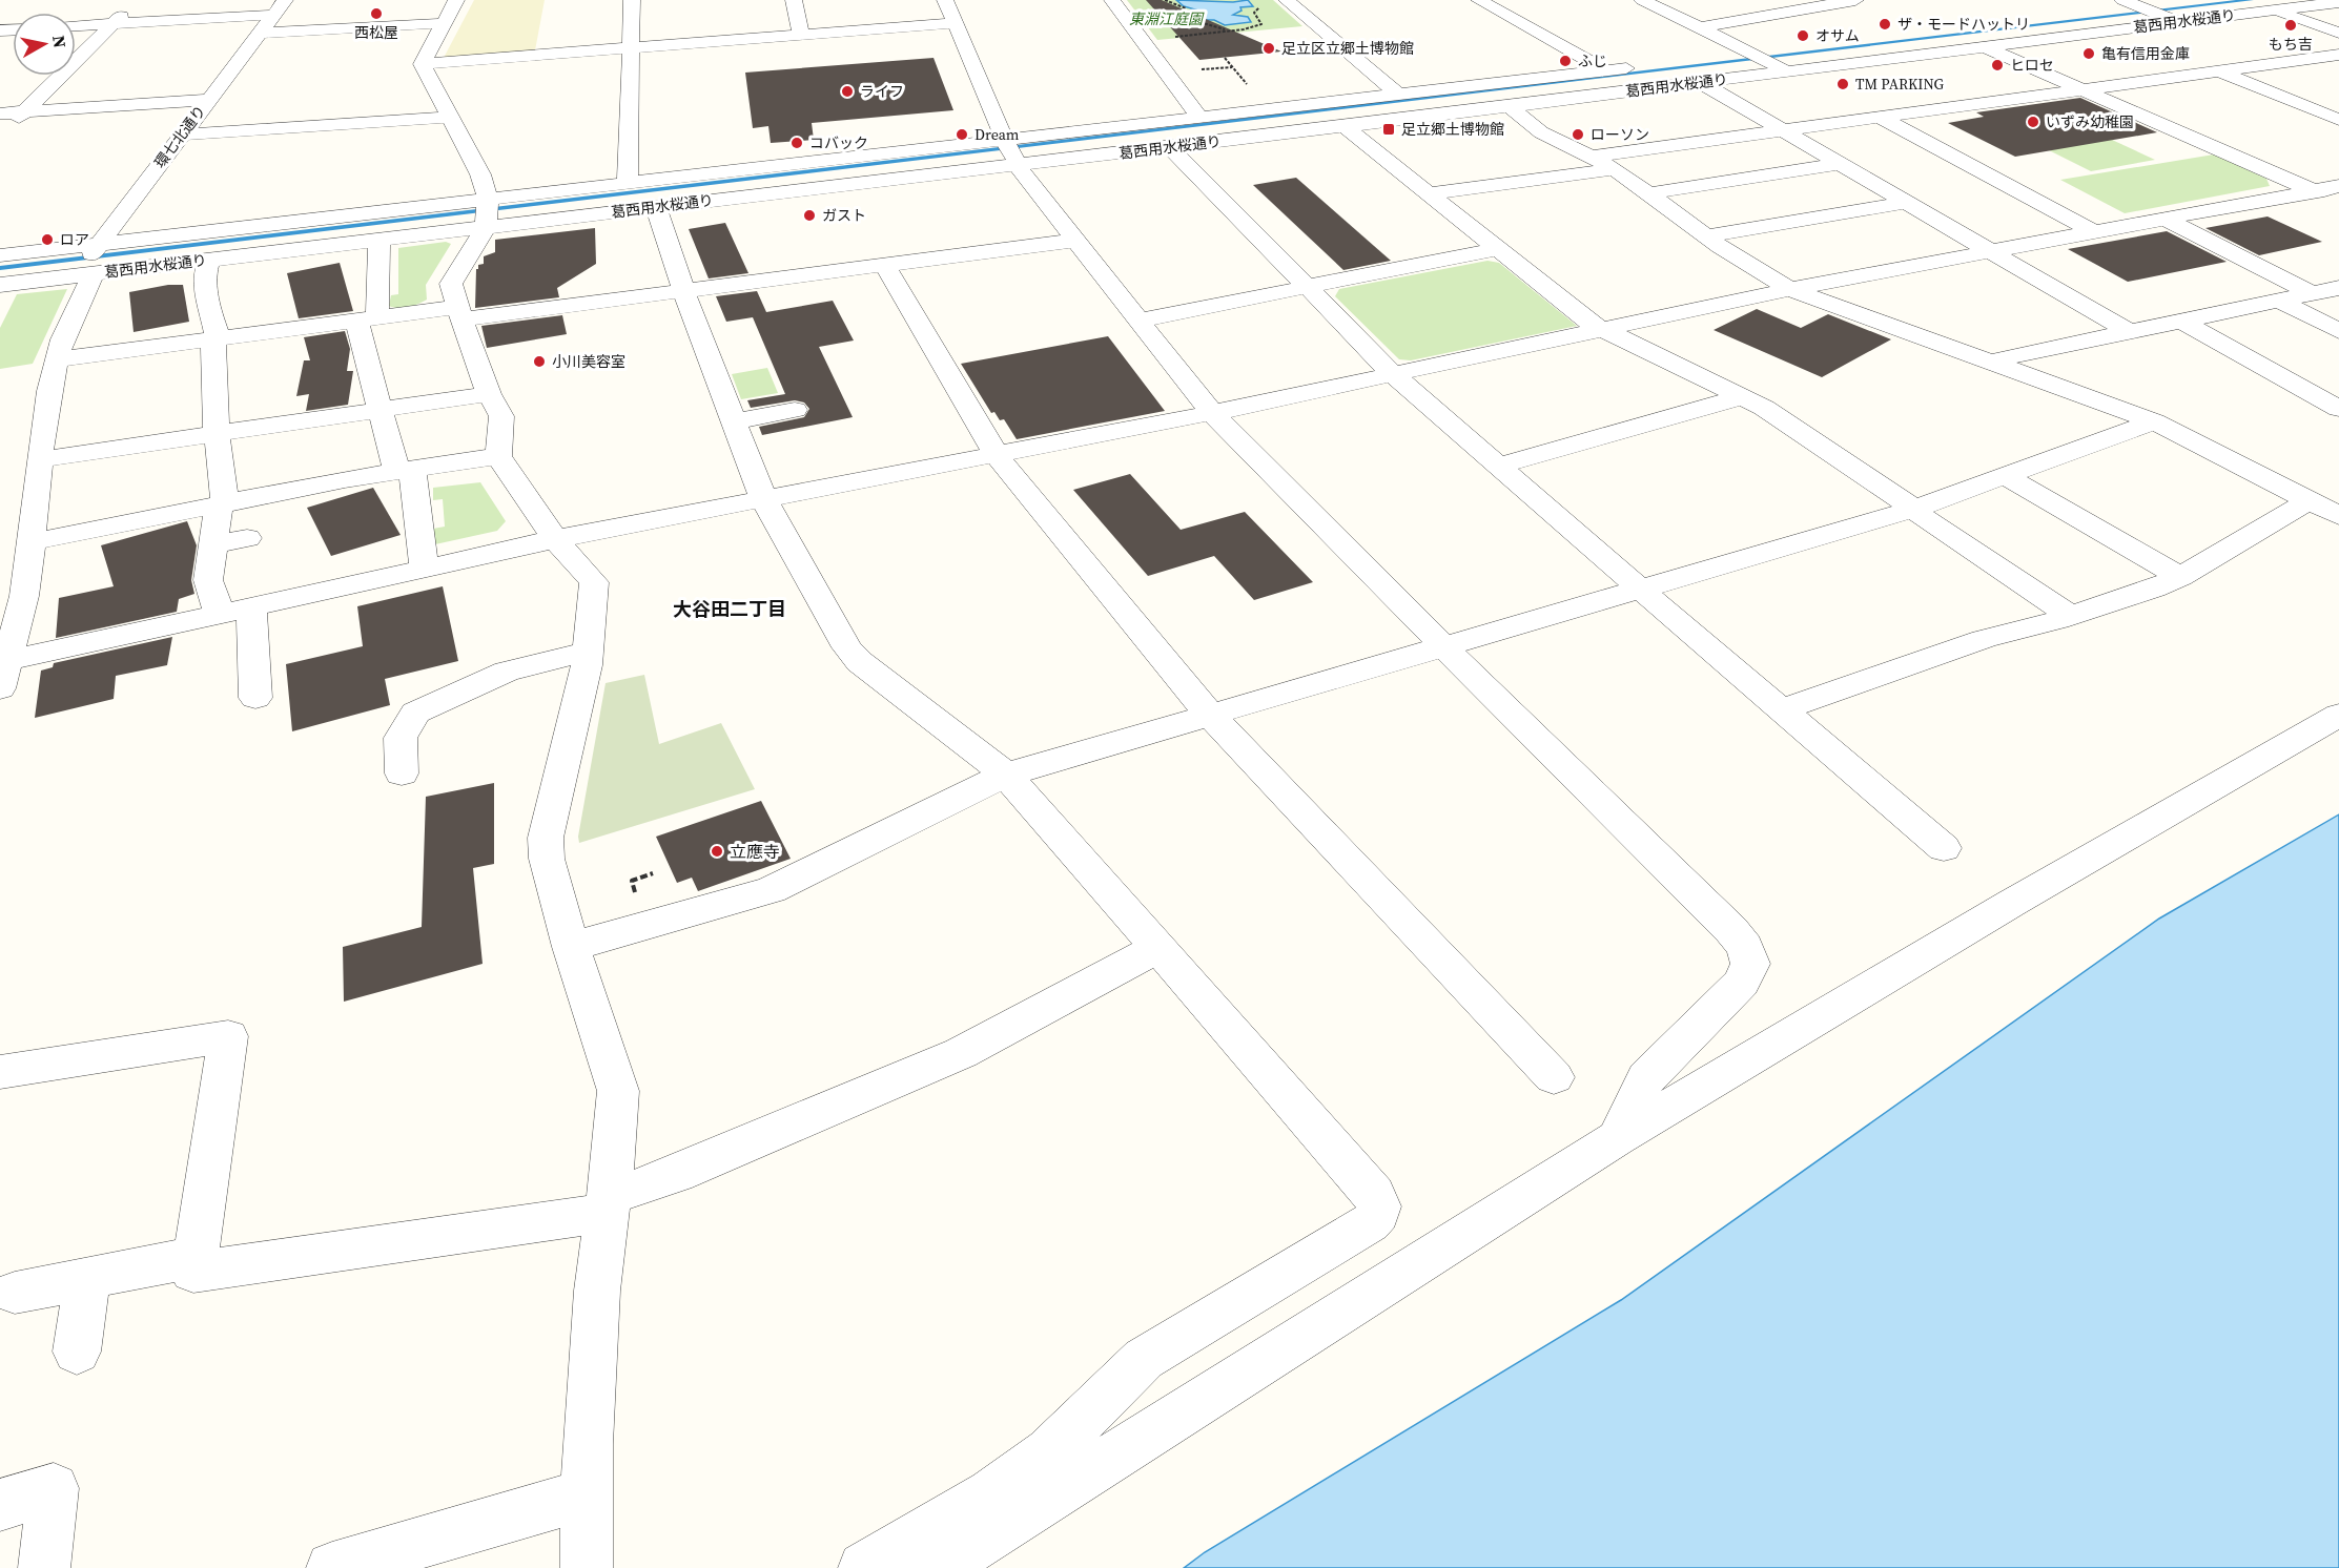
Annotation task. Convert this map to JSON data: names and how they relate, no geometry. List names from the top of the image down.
{
  "streets": {
    "street": ["葛西用水桜通り", "環七北通り"]
  },
  "crossings": [
    ["葛西用水桜通り", "環七北通り"]
  ],
  "districts": ["大谷田二丁目"],
  "parks": ["東淵江庭園"],
  "places": {
    "other": [
      "西松屋",
      "ザ・モードハットリ",
      "もち吉",
      "オサム",
      "足立区立郷土博物館",
      "亀有信用金庫",
      "ふじ",
      "ヒロセ",
      "TM PARKING",
      "ライフ",
      "いずみ幼稚園",
      "Dream",
      "ローソン",
      "コバック",
      "ガスト",
      "ロア",
      "小川美容室",
      "立應寺"
    ],
    "transit": ["足立郷土博物館"]
  },
  "north": "right"
}
